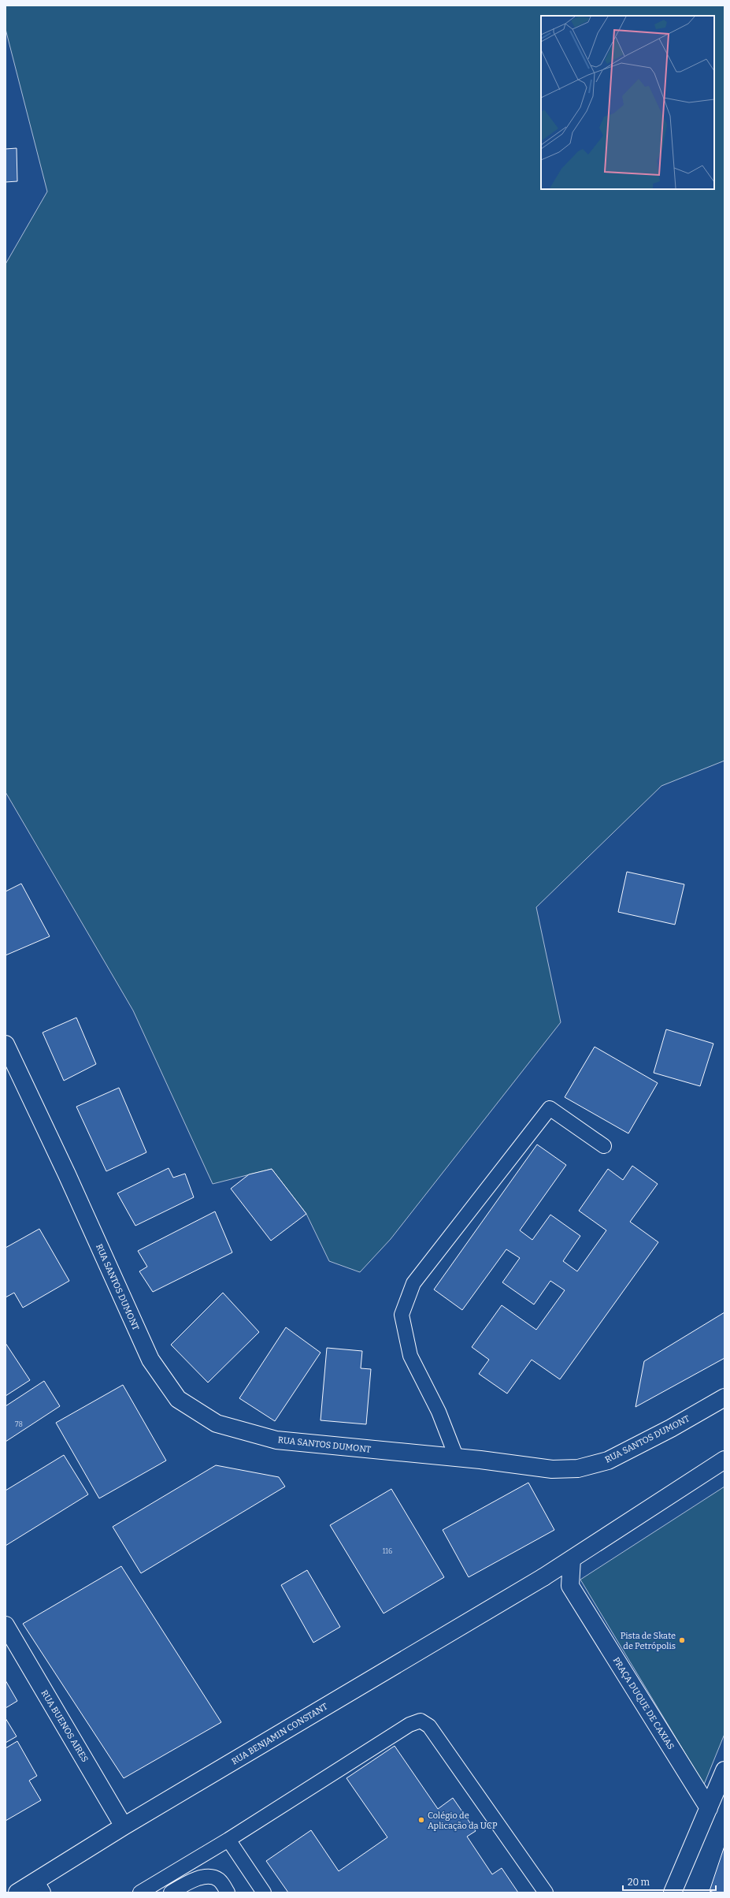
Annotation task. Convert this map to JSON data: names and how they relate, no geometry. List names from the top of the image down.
{
  "streets": {
    "street": [
      "RUA SANTOS DUMONT",
      "PRAÇA DUQUE DE CAXIAS",
      "RUA BUENOS AIRES",
      "RUA BENJAMIN CONSTANT"
    ]
  },
  "crossings": [
    ["RUA BUENOS AIRES", "RUA BENJAMIN CONSTANT"]
  ],
  "places": ["Pista de Skate de Petrópolis", "Colégio de Aplicação da UCP"],
  "house_numbers": ["78", "116"],
  "scale_bar": "20 m"
}
